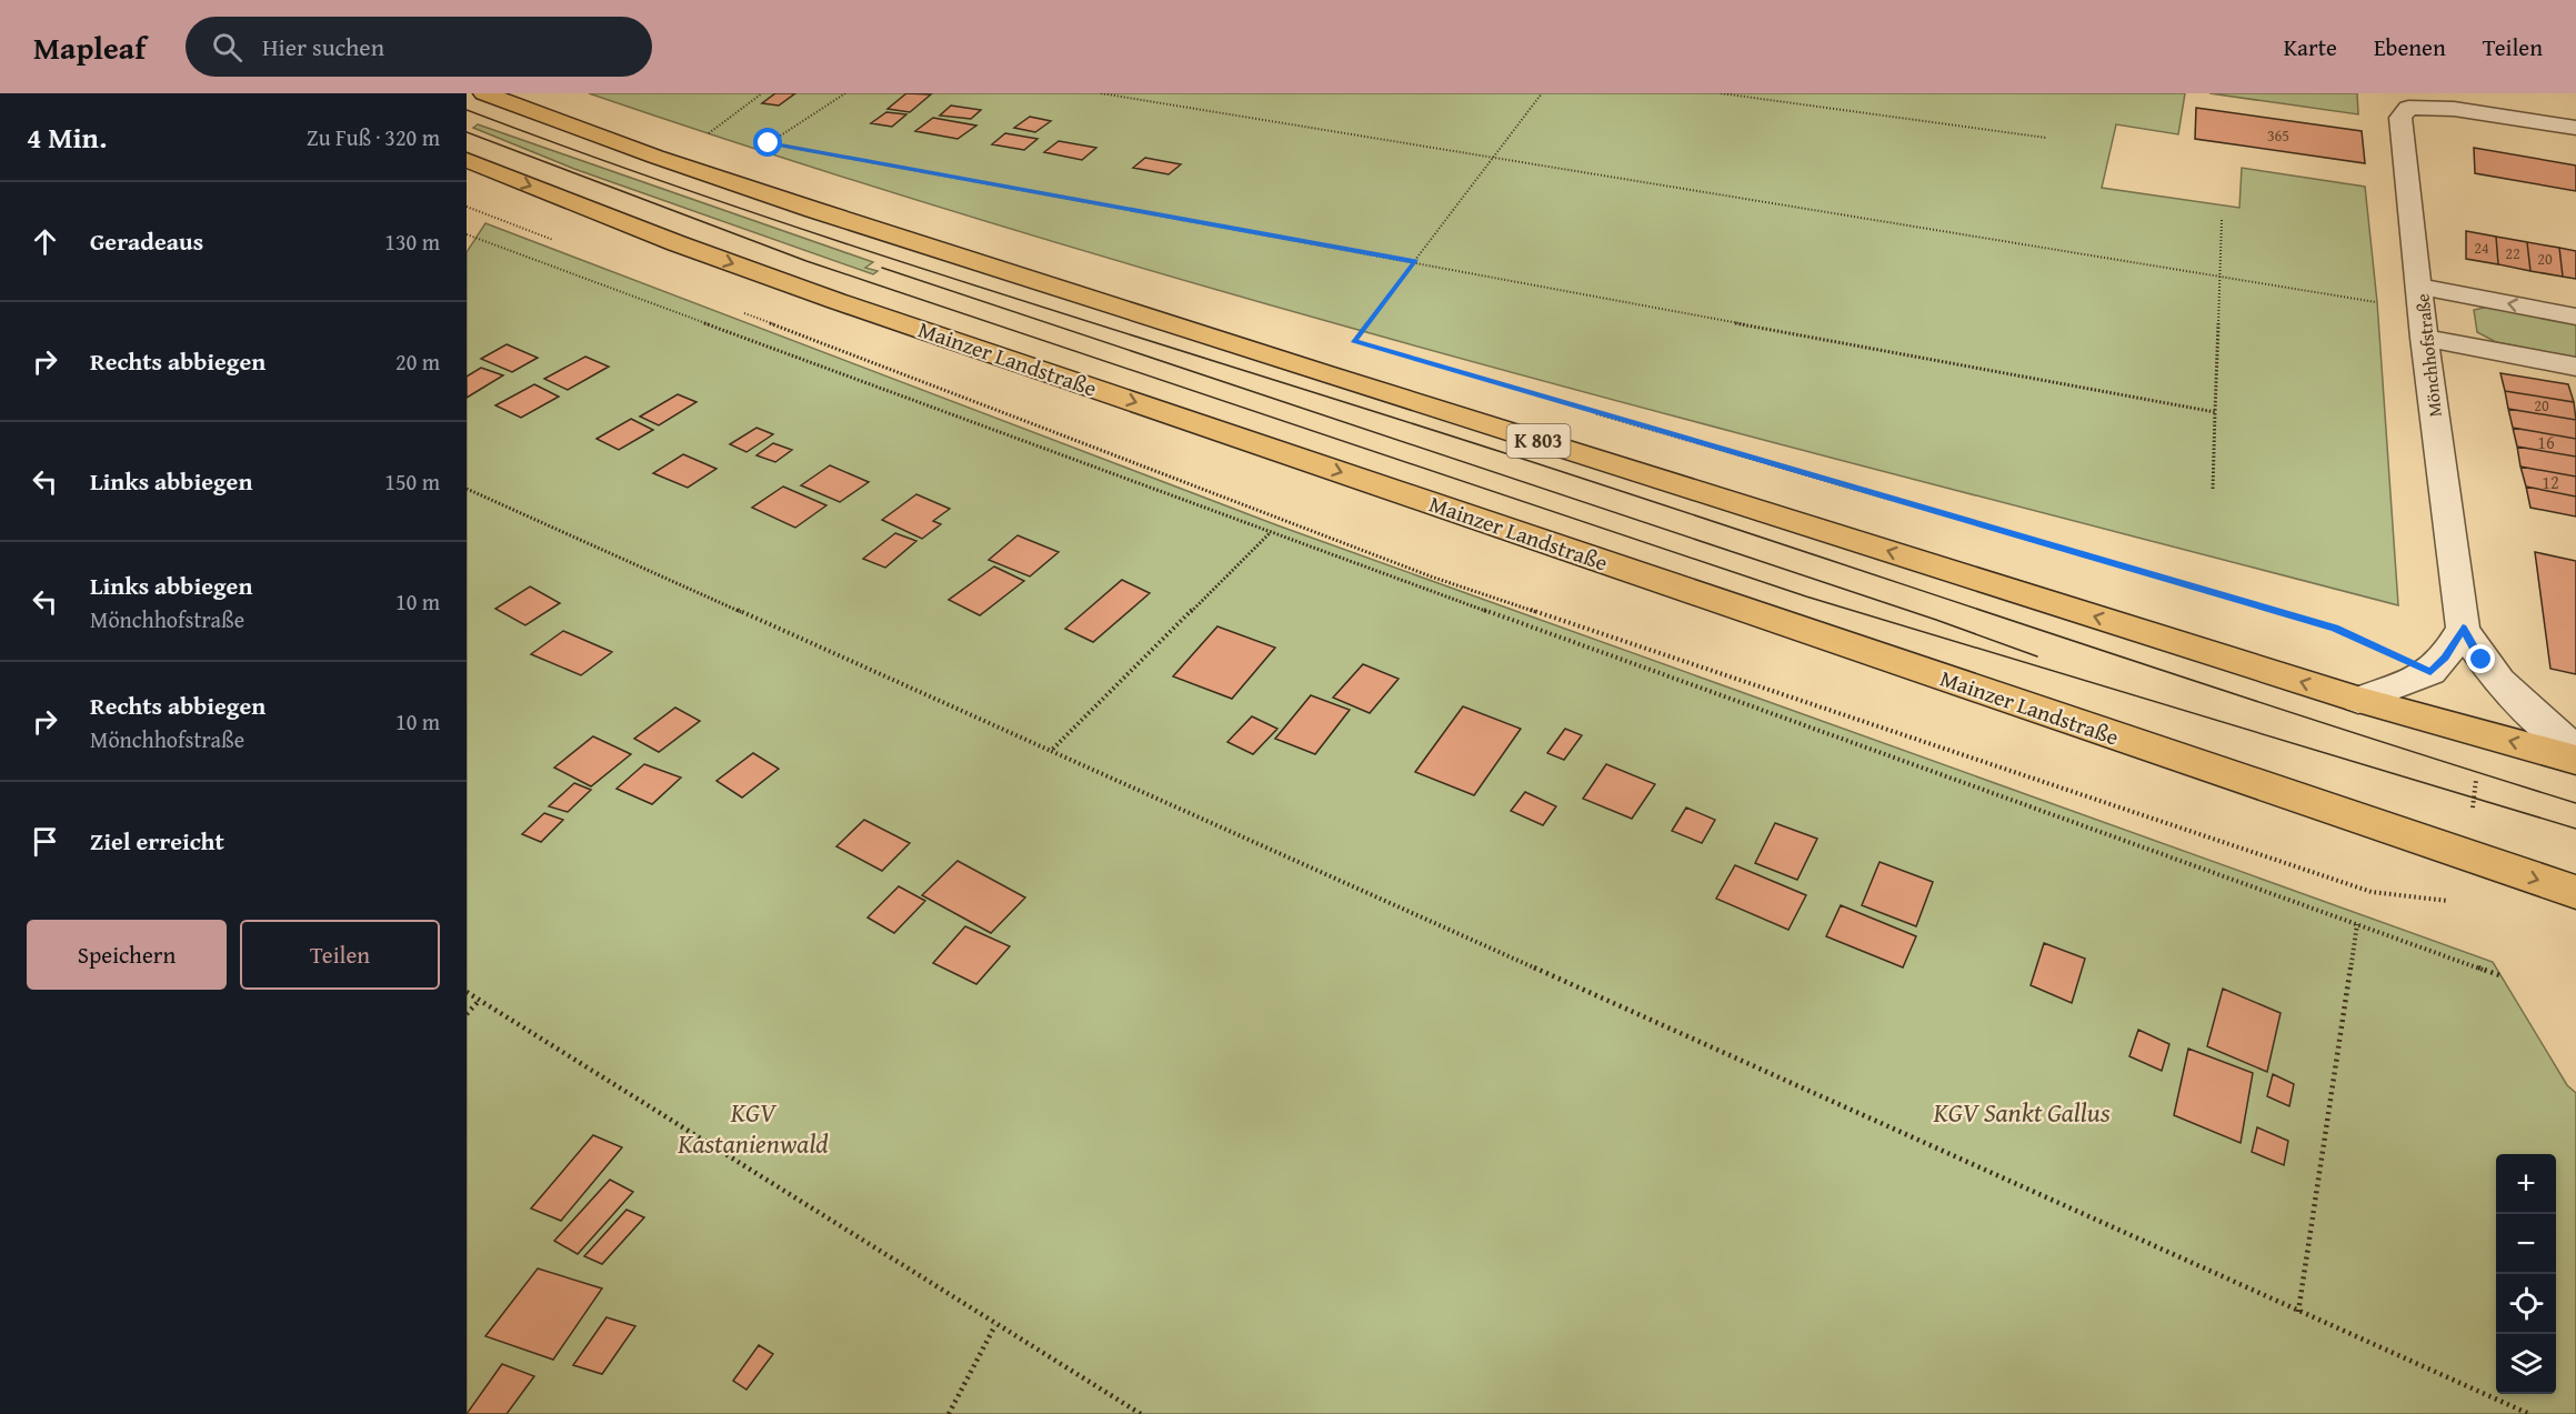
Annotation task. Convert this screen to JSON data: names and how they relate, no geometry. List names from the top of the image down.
{
  "streets": {
    "main road": ["Mainzer Landstraße", "K 803"],
    "street": ["Mönchhofstraße"]
  },
  "parks": ["KGV Kastanienwald", "KGV Sankt Gallus"],
  "house_numbers": [
    "365",
    "24",
    "22",
    "20",
    "20",
    "16",
    "12"
  ],
  "page": {
    "header": "Mapleaf",
    "search": "Hier suchen",
    "nav": ["Karte", "Ebenen", "Teilen"],
    "heading": ["4 Min.", "Zu Fuß · 320 m"],
    "list": [
      ["Geradeaus", "130 m"],
      ["Rechts abbiegen", "20 m"],
      ["Links abbiegen", "150 m"],
      ["Links abbiegen", "Mönchhofstraße", "10 m"],
      ["Rechts abbiegen", "Mönchhofstraße", "10 m"],
      "Ziel erreicht"
    ],
    "buttons": ["Speichern", "Teilen"],
    "map_buttons": ["+", "−"]
  }
}
